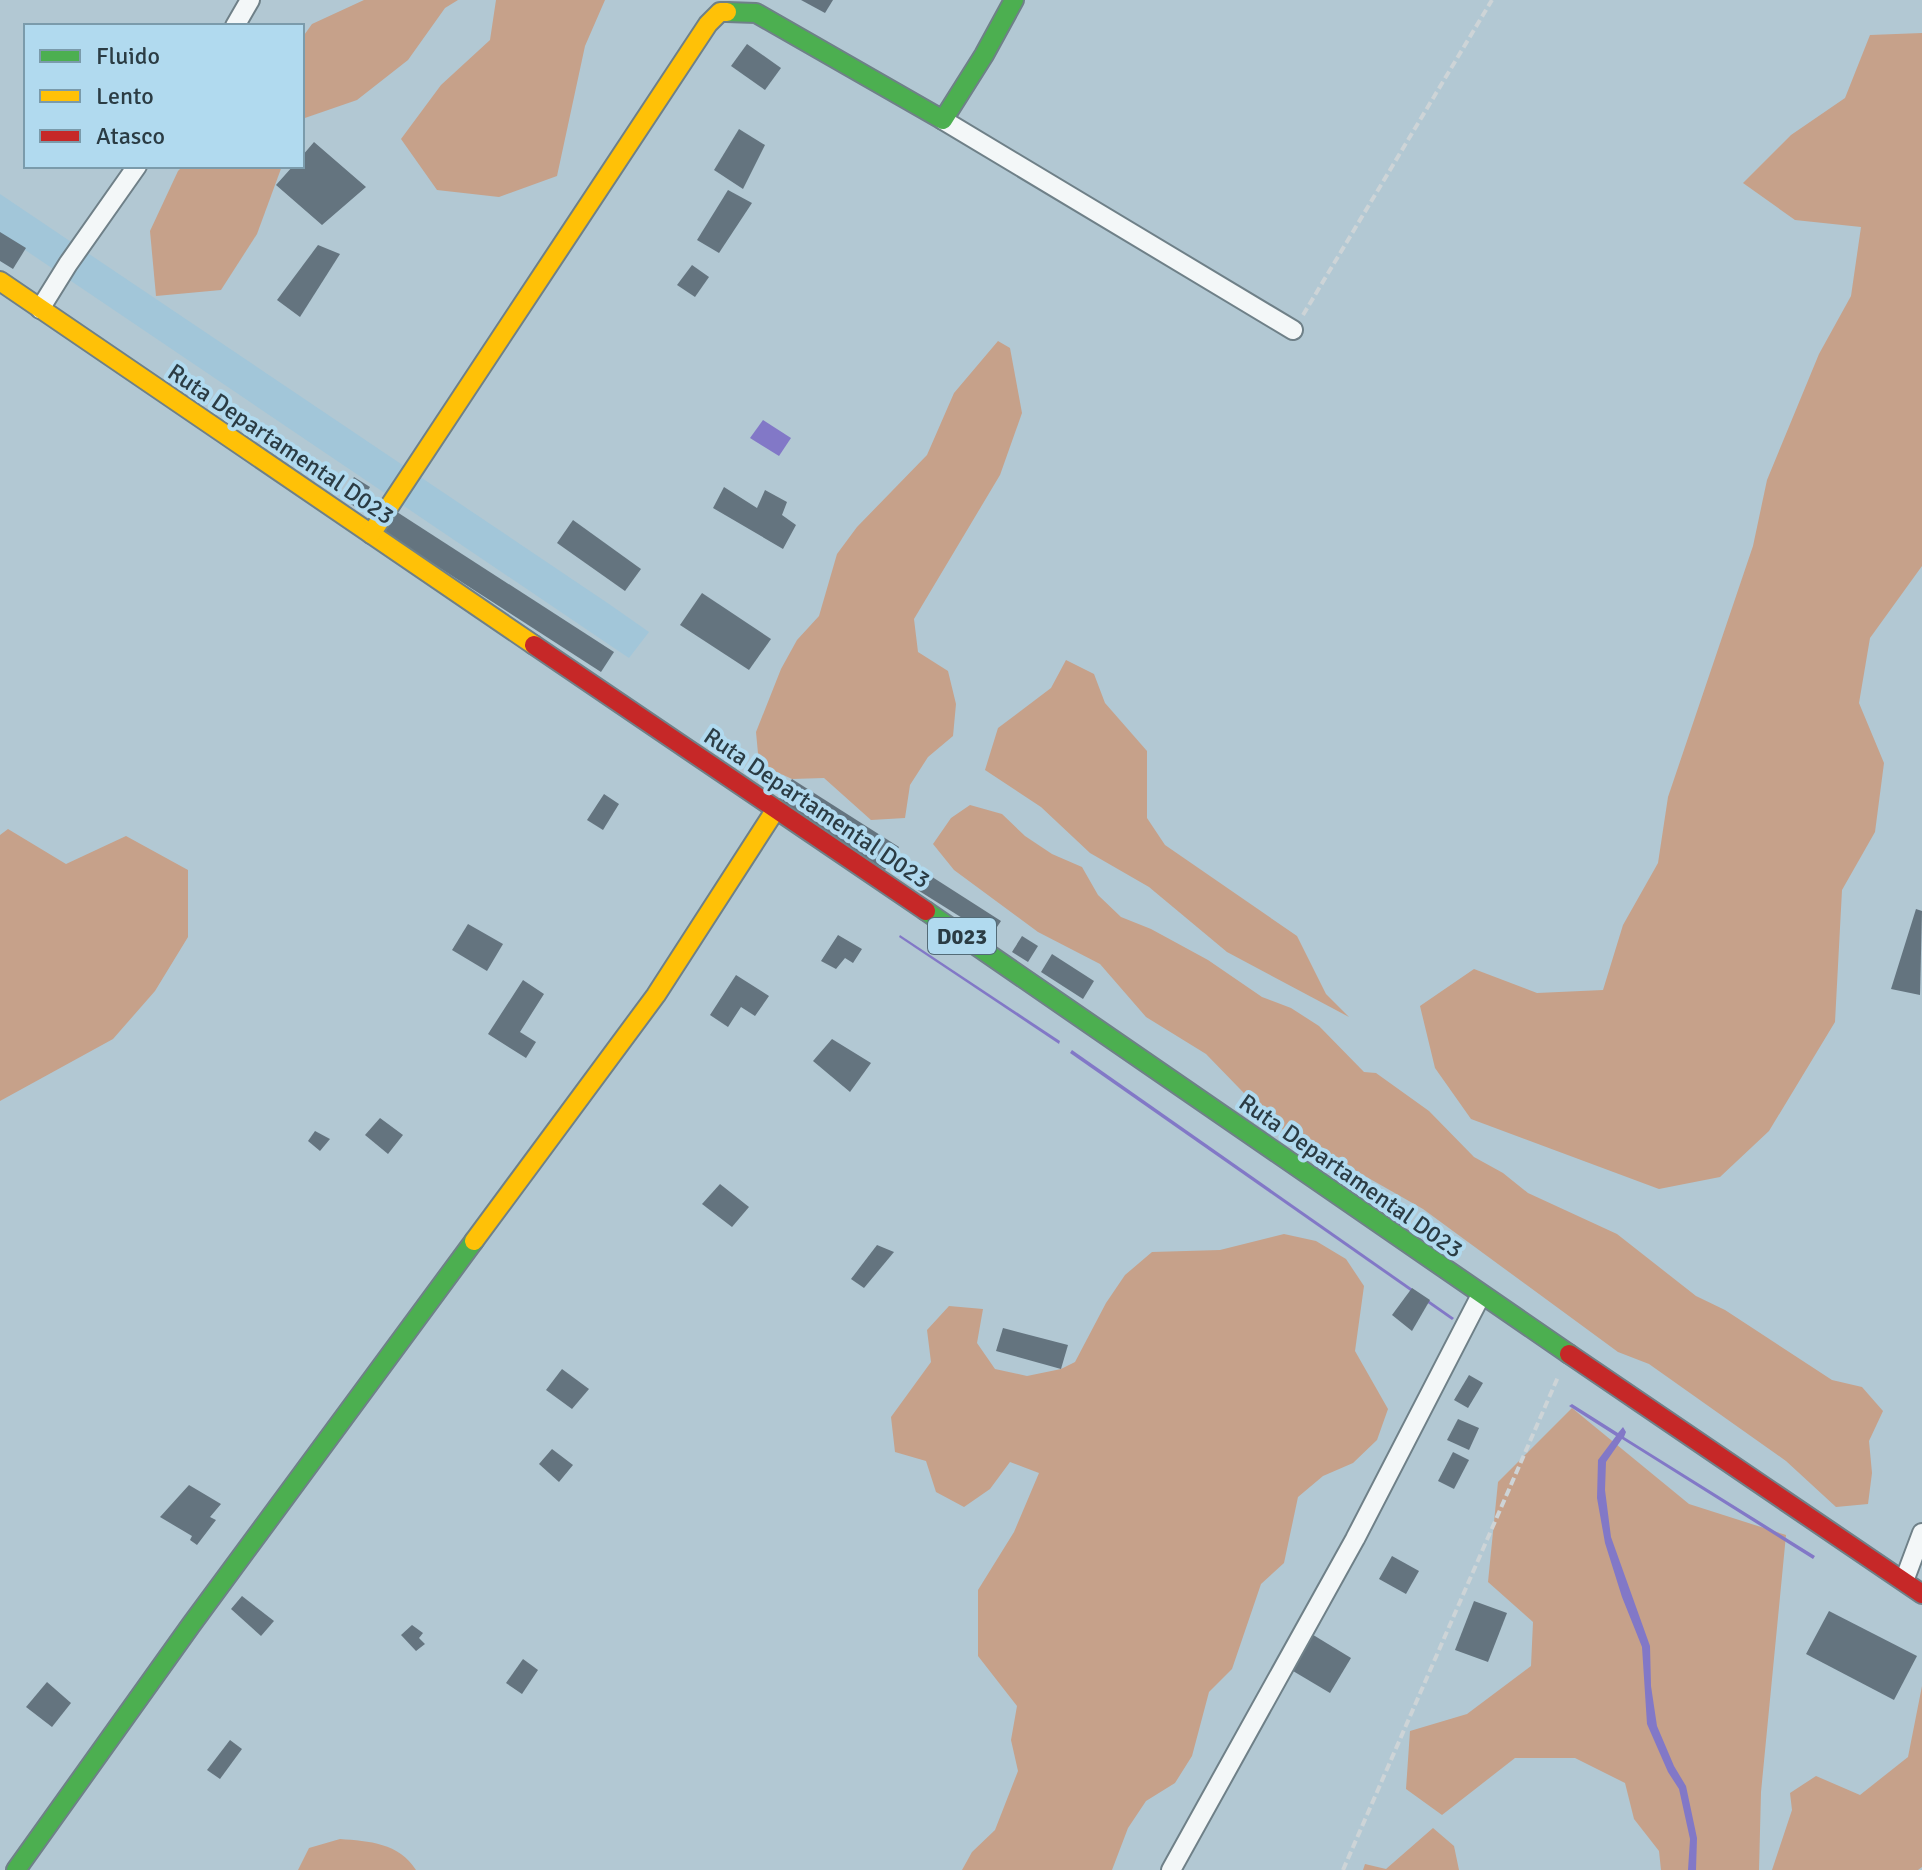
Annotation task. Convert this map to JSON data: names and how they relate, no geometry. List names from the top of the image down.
{
  "streets": {
    "main road": ["Ruta Departamental D023", "D023"]
  },
  "legend": ["Fluido", "Lento", "Atasco"]
}
